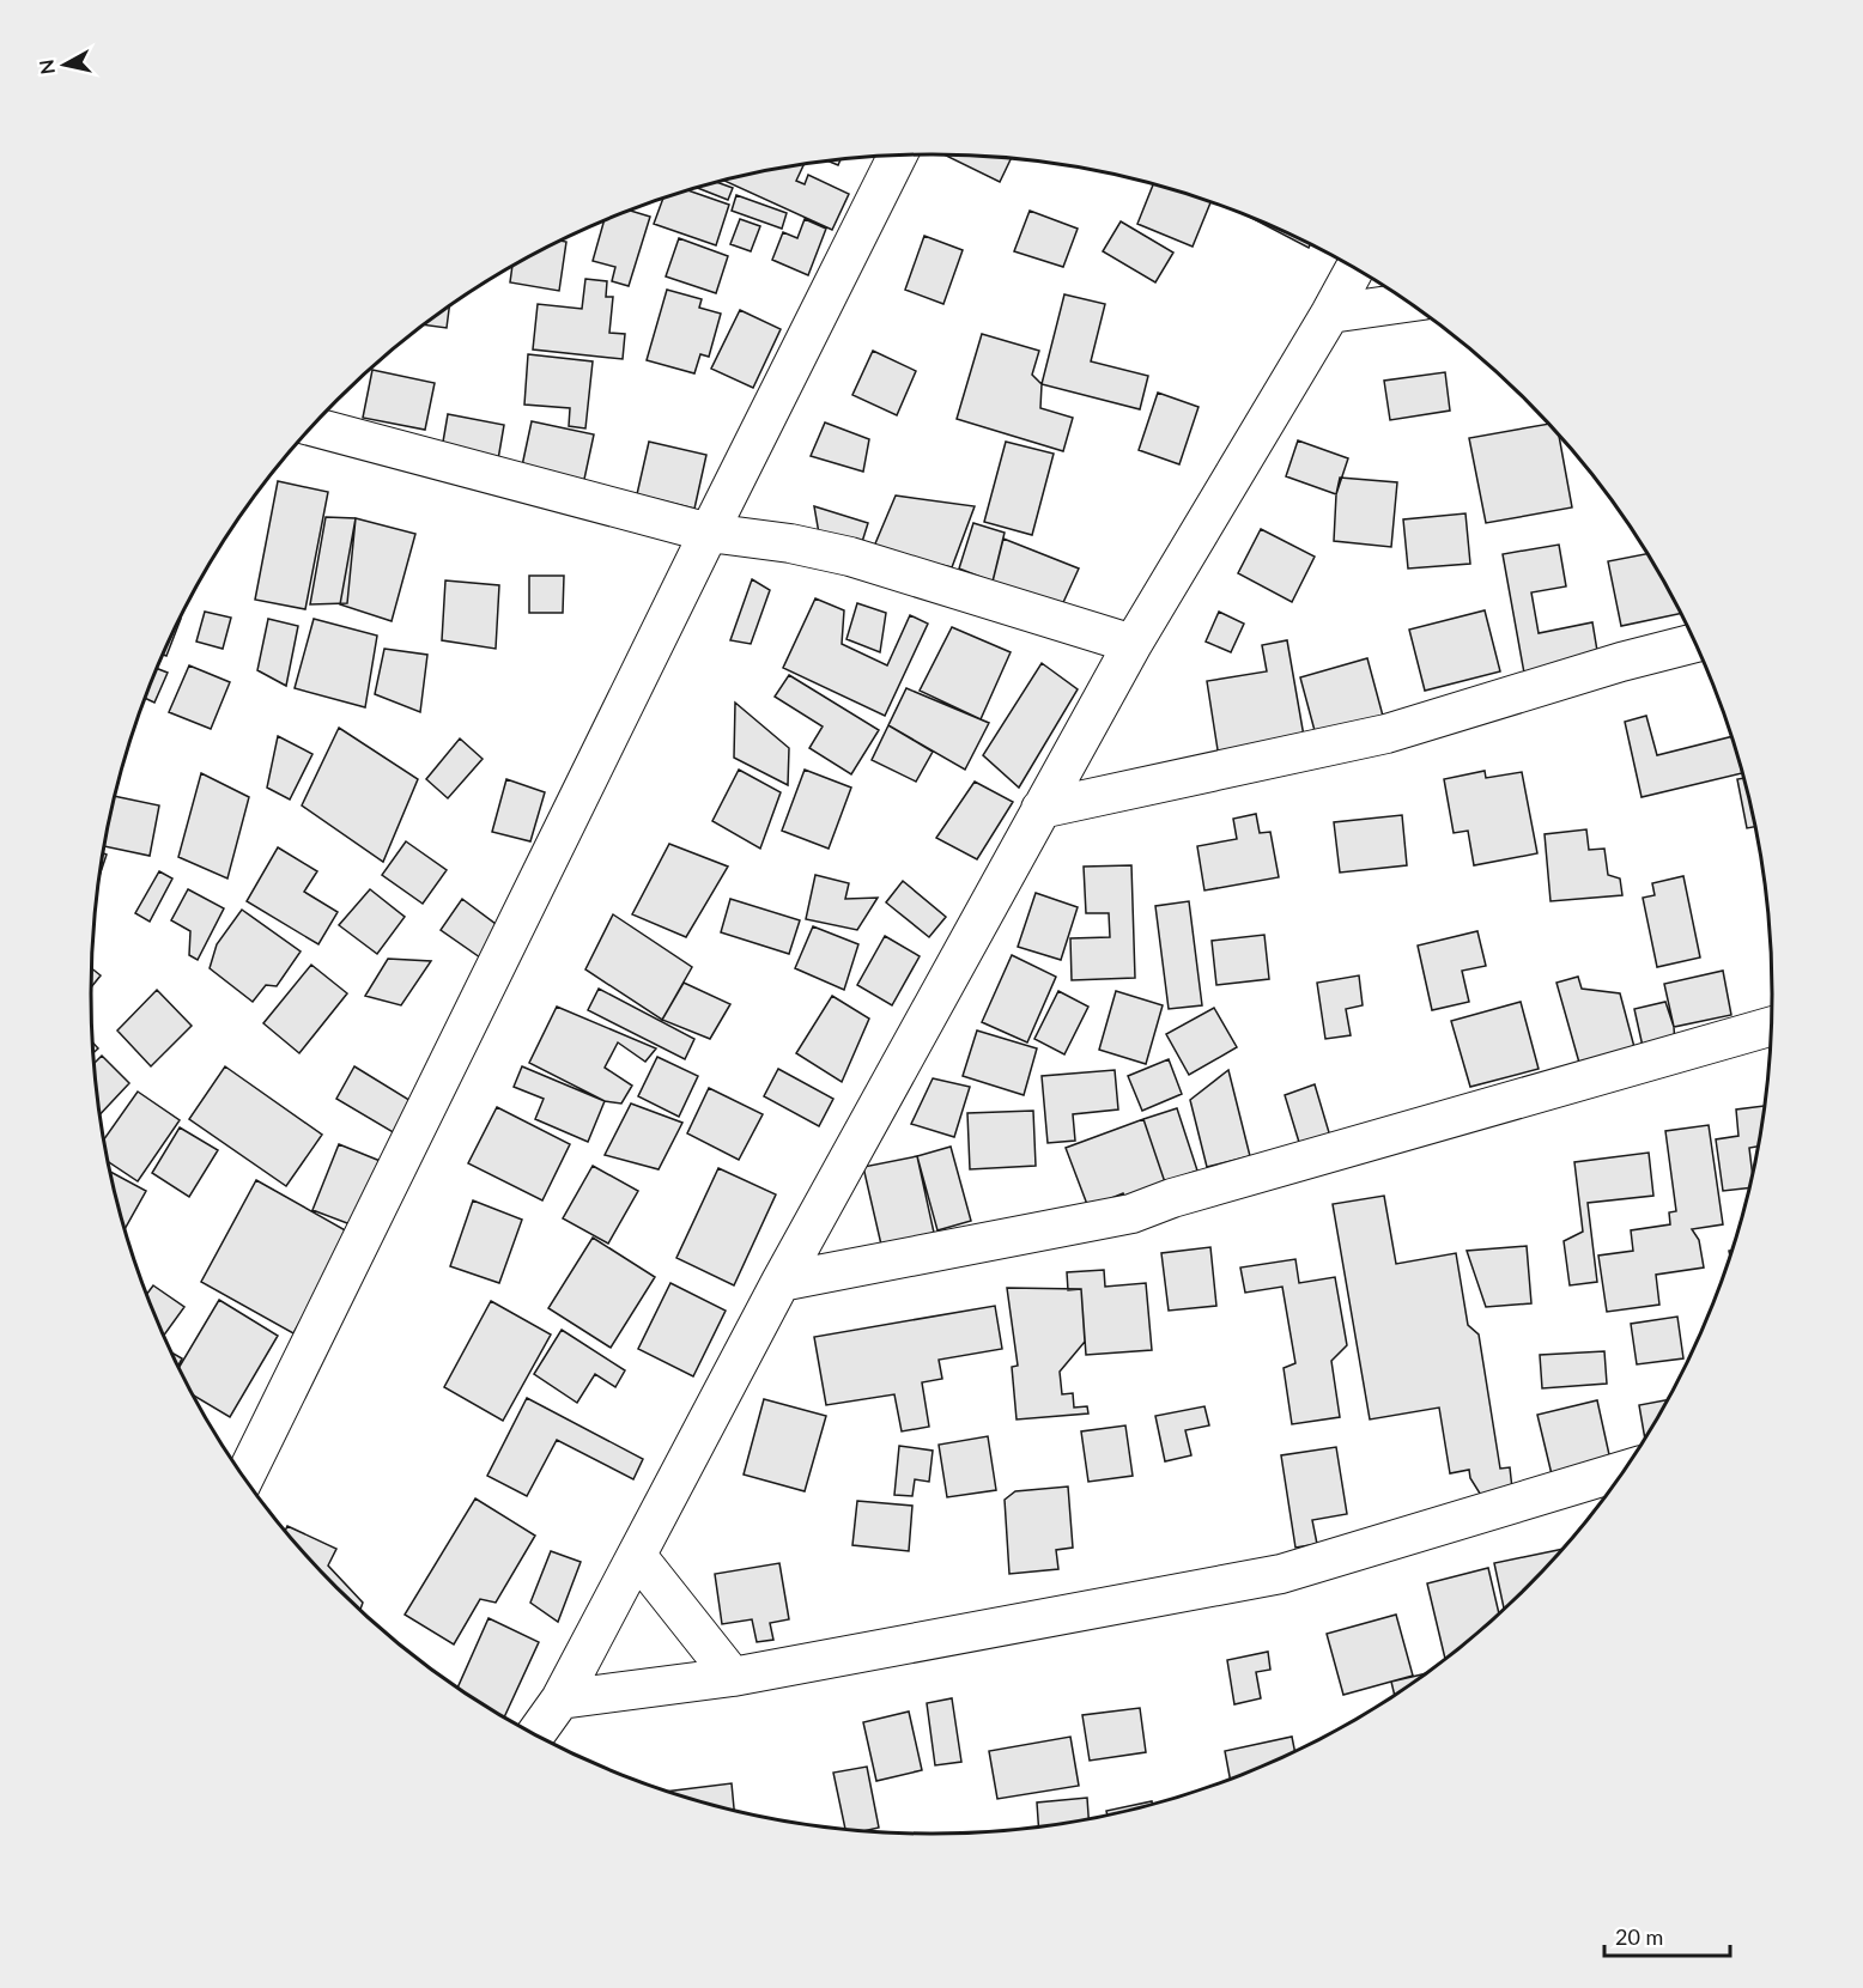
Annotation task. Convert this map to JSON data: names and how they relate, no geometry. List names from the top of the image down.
{
  "scale_bar": "20 m",
  "north": "left"
}
